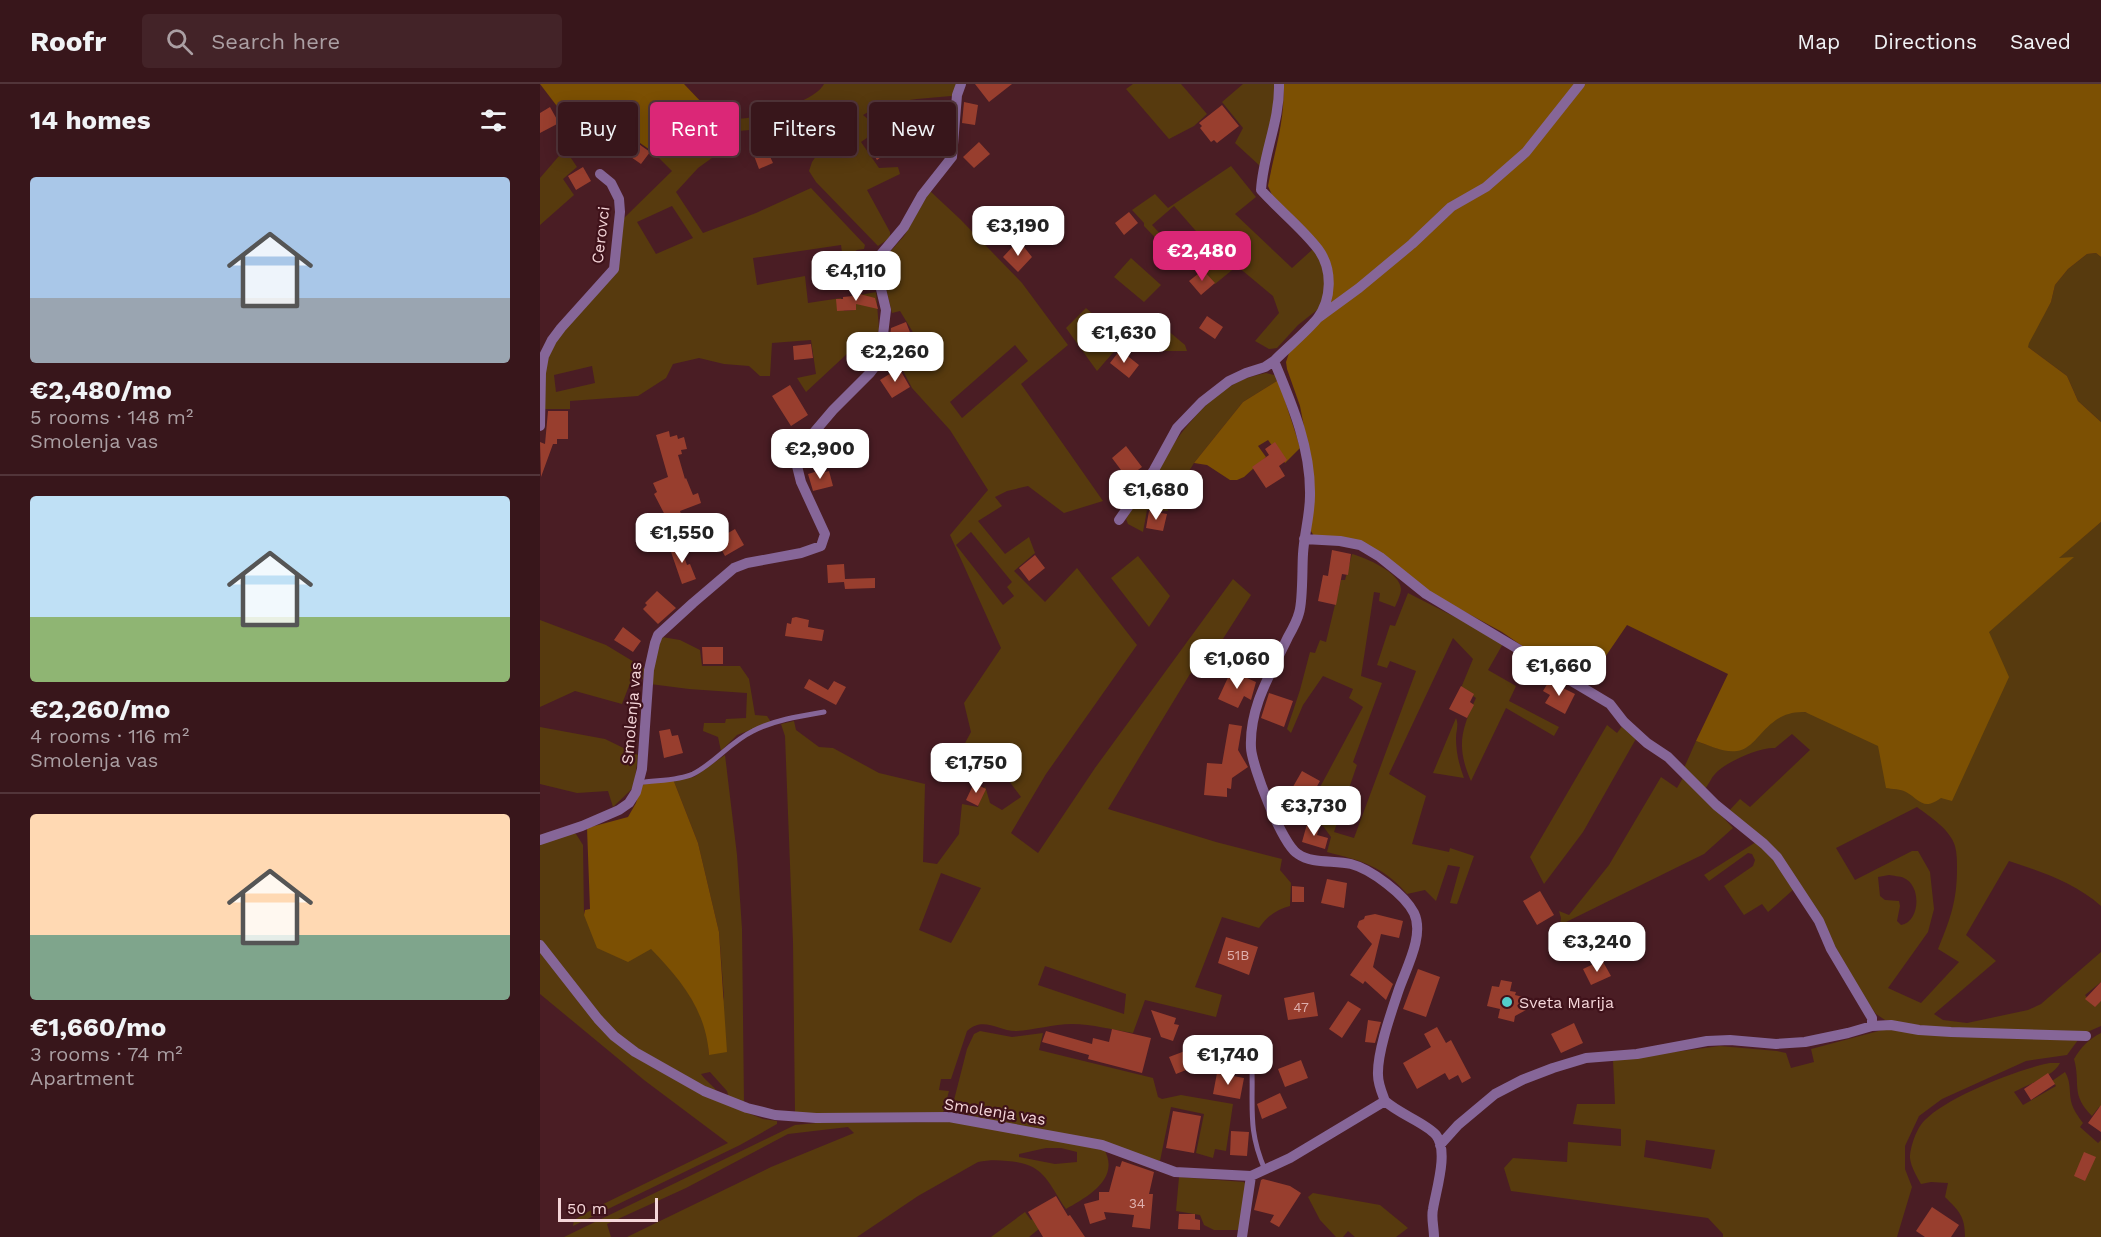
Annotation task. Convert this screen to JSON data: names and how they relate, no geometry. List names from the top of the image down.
{
  "streets": {
    "street": ["Cerovci", "Smolenja vas"]
  },
  "places": ["Sveta Marija"],
  "house_numbers": ["51B", "47", "34"],
  "scale_bar": "50 m",
  "page": {
    "header": "Roofr",
    "search": "Search here",
    "nav": ["Map", "Directions", "Saved"],
    "heading": "14 homes",
    "chip": [
      "Buy",
      "Rent",
      "Filters",
      "New"
    ],
    "list": [
      {
        "name": "€2,480/mo",
        "note": "5 rooms · 148 m² · Smolenja vas"
      },
      {
        "name": "€2,260/mo",
        "note": "4 rooms · 116 m² · Smolenja vas"
      },
      {
        "name": "€1,660/mo",
        "note": "3 rooms · 74 m² · Apartment"
      }
    ],
    "price": [
      "€3,190",
      "€2,480",
      "€4,110",
      "€1,630",
      "€2,260",
      "€2,900",
      "€1,680",
      "€1,550",
      "€1,060",
      "€1,660",
      "€1,750",
      "€3,730",
      "€3,240",
      "€1,740"
    ],
    "scale": "50 m"
  }
}
